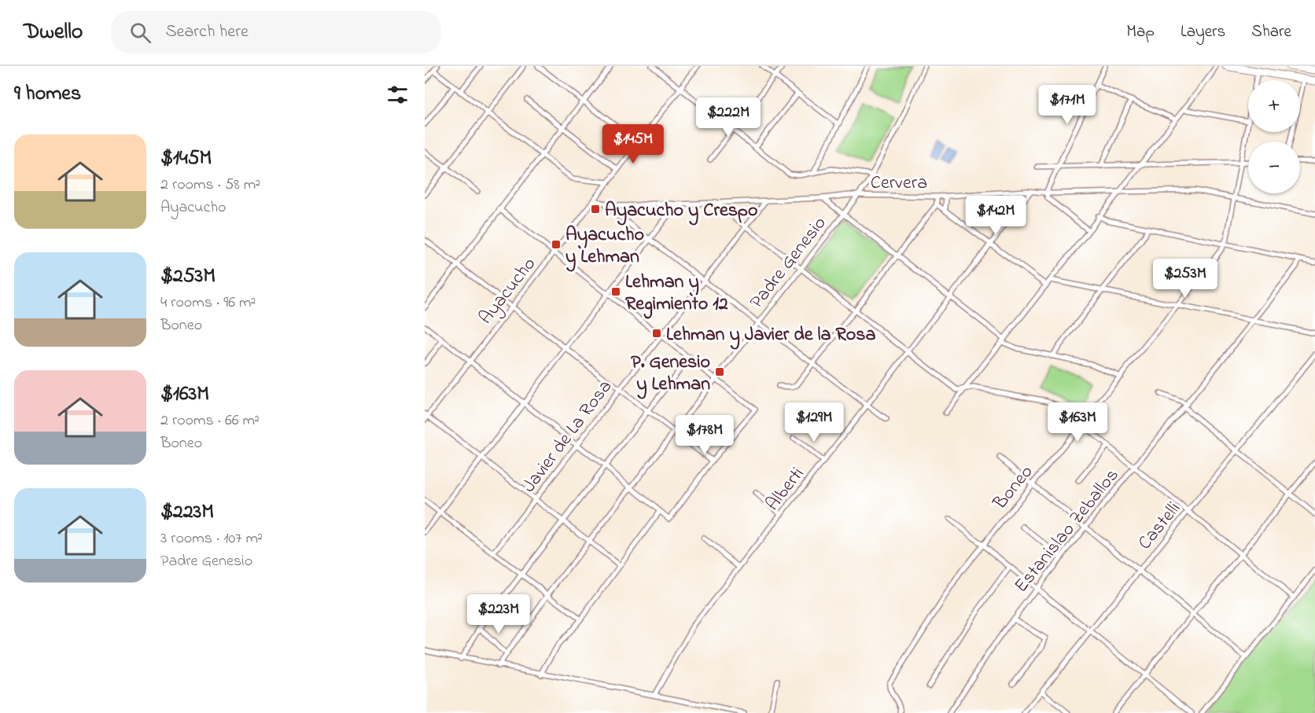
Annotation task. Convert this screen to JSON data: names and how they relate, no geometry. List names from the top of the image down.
{
  "streets": {
    "street": [
      "Cervera",
      "Padre Genesio",
      "Ayacucho",
      "Javier de La Rosa",
      "Boneo",
      "Alberti",
      "Castelli",
      "Estanislao Zeballos"
    ]
  },
  "crossings": [
    ["Cervera", "Padre Genesio"],
    ["Cervera", "Javier de La Rosa"],
    ["Cervera", "Boneo"],
    ["Cervera", "Alberti"]
  ],
  "places": {
    "transit": [
      "Ayacucho y Crespo",
      "Ayacucho y Lehman",
      "Lehman y Regimiento 12",
      "Lehman y Javier de la Rosa",
      "P. Genesio y Lehman"
    ]
  },
  "page": {
    "header": "Dwello",
    "search": "Search here",
    "nav": ["Map", "Layers", "Share"],
    "heading": "9 homes",
    "map_buttons": ["+", "−"],
    "price": [
      "$171M",
      "$222M",
      "$145M",
      "$142M",
      "$253M",
      "$129M",
      "$163M",
      "$178M",
      "$223M"
    ],
    "list": [
      {
        "name": "$145M",
        "note": "2 rooms · 58 m² · Ayacucho"
      },
      {
        "name": "$253M",
        "note": "4 rooms · 96 m² · Boneo"
      },
      {
        "name": "$163M",
        "note": "2 rooms · 66 m² · Boneo"
      },
      {
        "name": "$223M",
        "note": "3 rooms · 107 m² · Padre Genesio"
      }
    ]
  }
}
